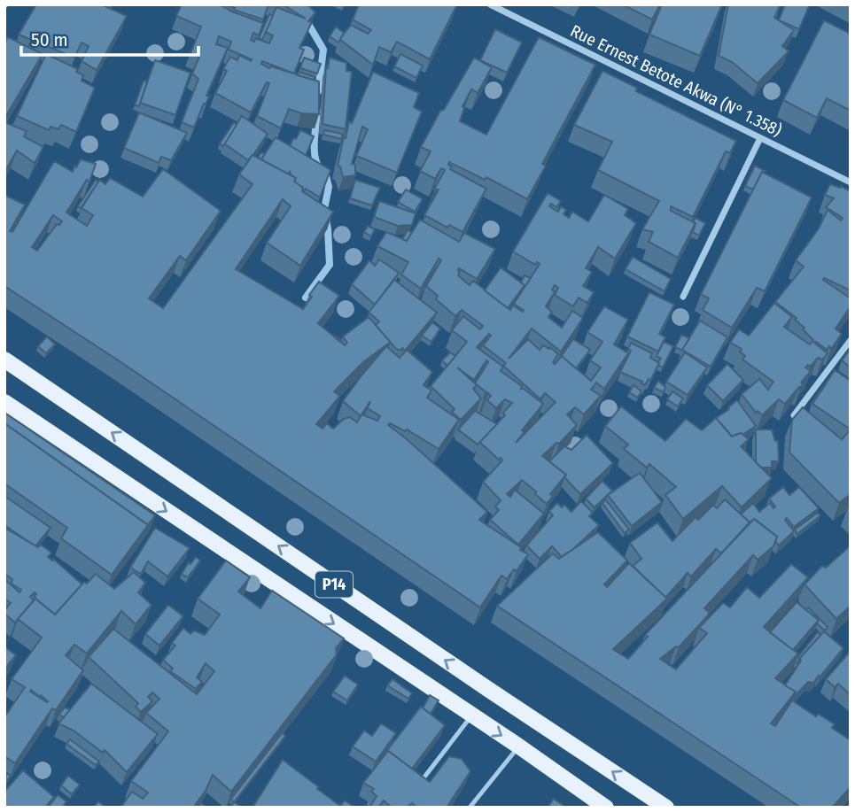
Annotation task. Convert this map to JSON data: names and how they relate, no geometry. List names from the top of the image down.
{
  "streets": {
    "main road": ["P14"],
    "street": ["Rue Ernest Betote Akwa (N° 1.358)"]
  },
  "scale_bar": "50 m"
}
